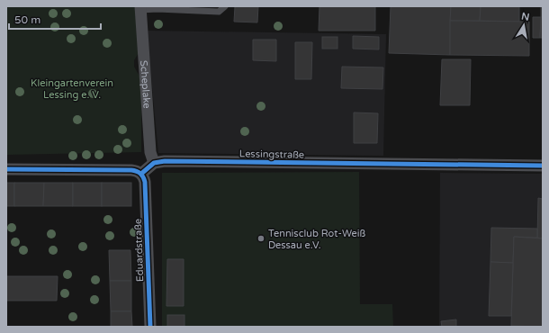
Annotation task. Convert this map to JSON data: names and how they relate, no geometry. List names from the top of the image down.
{
  "streets": {
    "street": ["Scheplake", "Lessingstraße", "Eduardstraße"]
  },
  "crossings": [
    ["Scheplake", "Lessingstraße"]
  ],
  "parks": ["Kleingartenverein Lessing e. V."],
  "places": ["Tennisclub Rot-Weiß Dessau e.V."],
  "scale_bar": "50 m",
  "north": "top"
}
